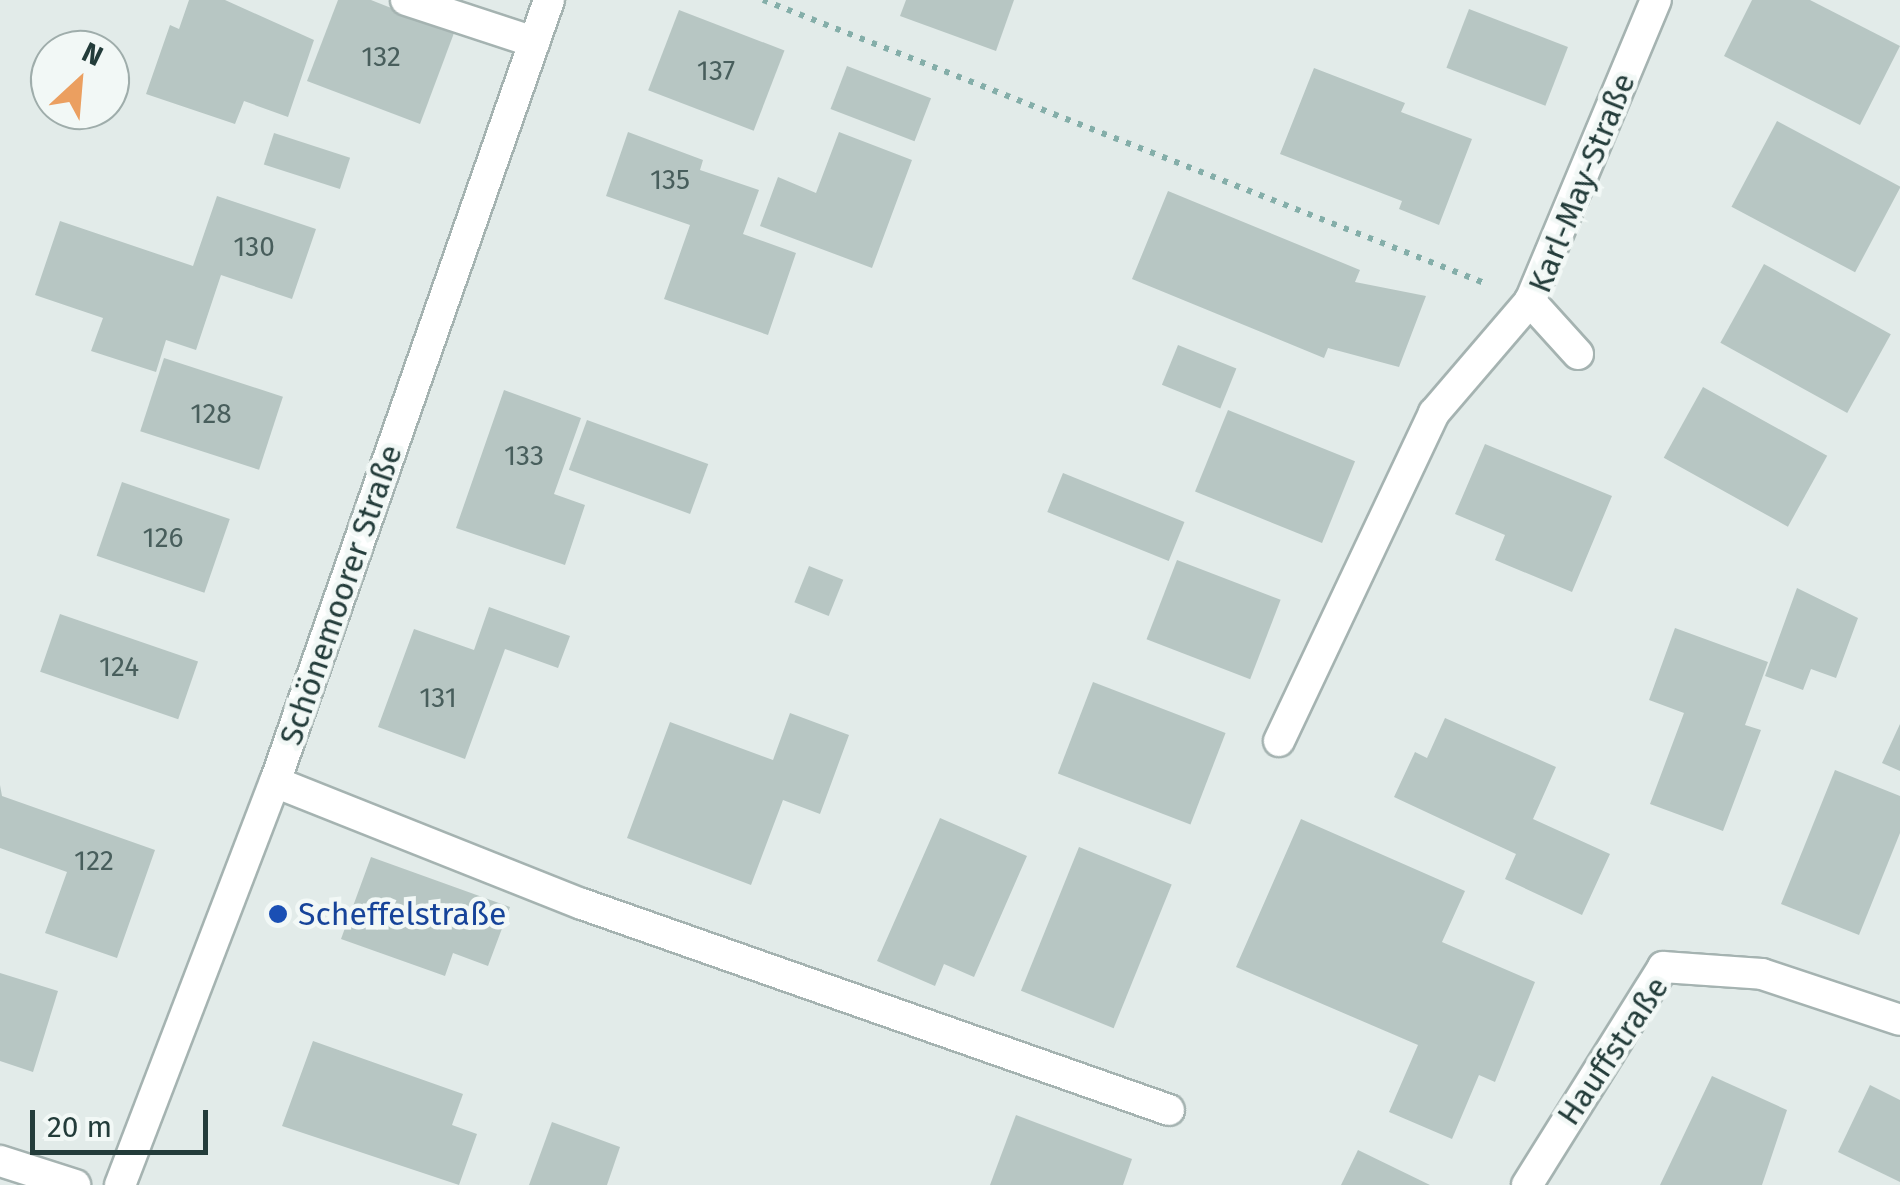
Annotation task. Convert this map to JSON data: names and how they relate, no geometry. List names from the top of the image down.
{
  "streets": {
    "street": ["Karl-May-Straße", "Schönemoorer Straße", "Hauffstraße"]
  },
  "places": ["Scheffelstraße"],
  "house_numbers": [
    "132",
    "137",
    "135",
    "130",
    "128",
    "133",
    "126",
    "124",
    "131",
    "122"
  ],
  "scale_bar": "20 m",
  "north": "top right"
}
